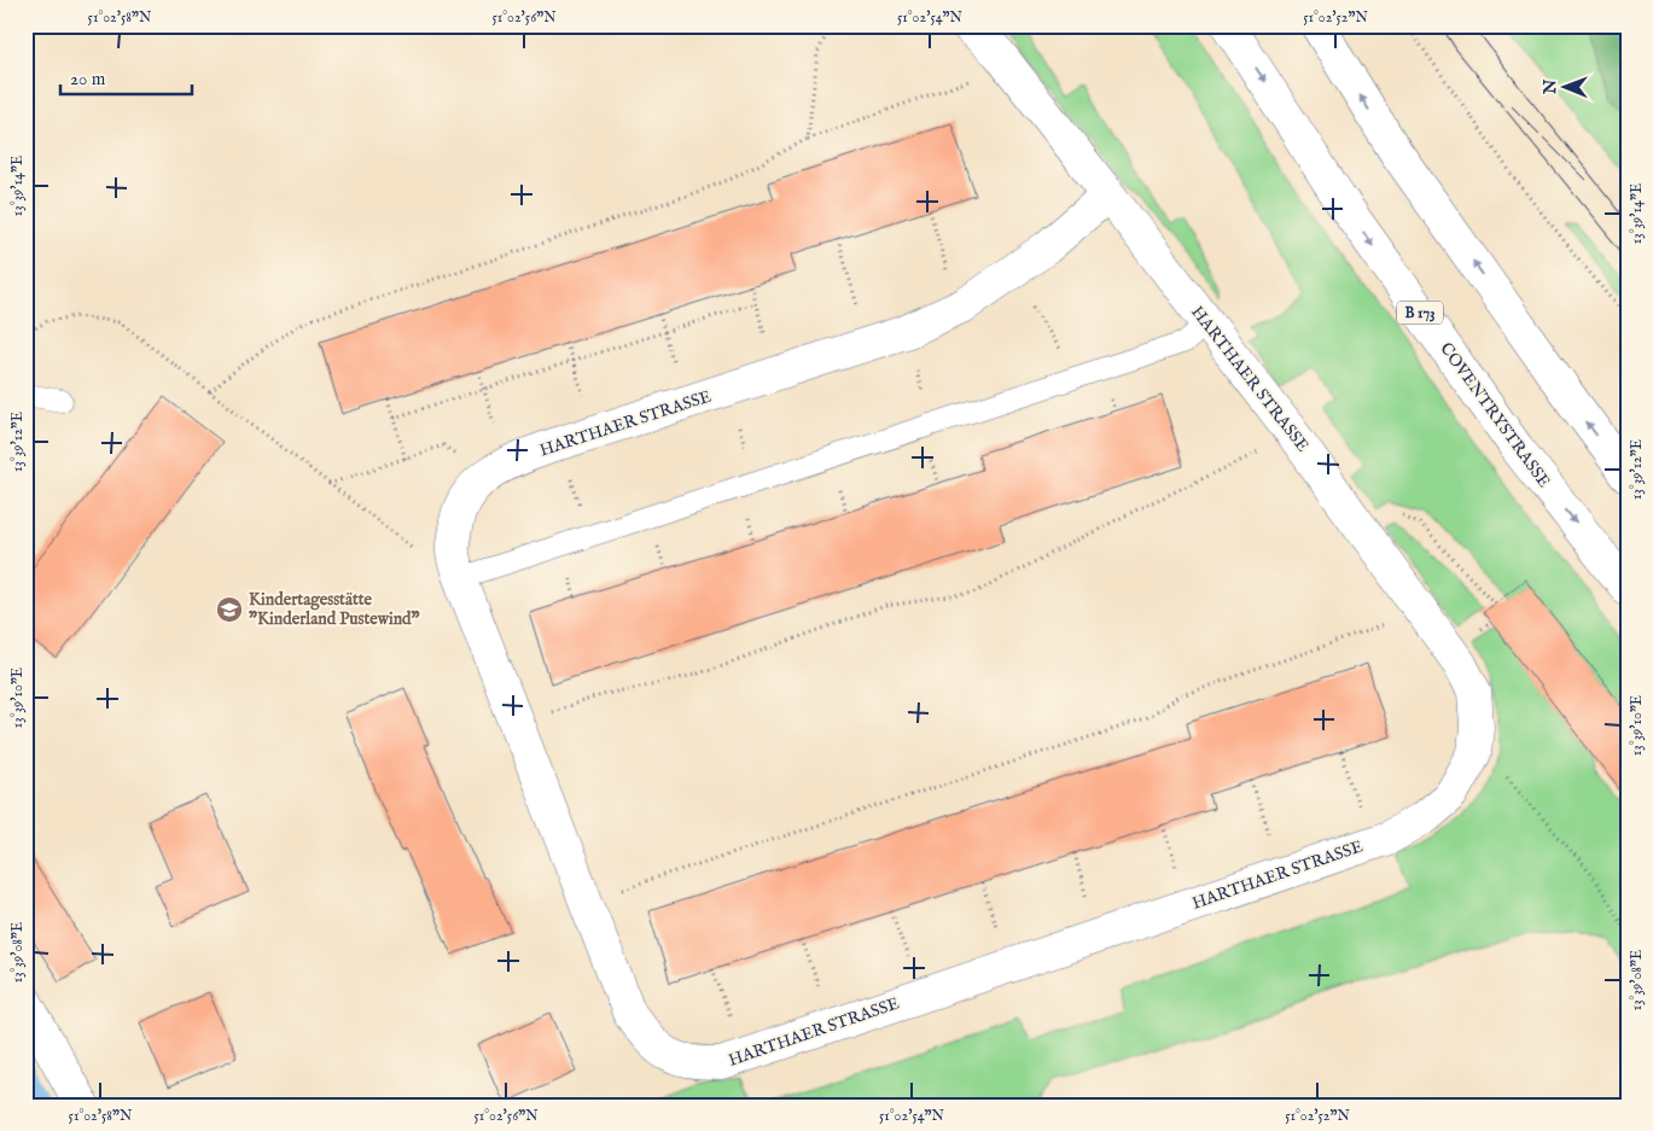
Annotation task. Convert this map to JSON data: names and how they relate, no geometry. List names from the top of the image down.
{
  "streets": {
    "main road": ["B 173", "HARTHAER STRASSE", "COVENTRYSTRASSE"]
  },
  "places": {
    "school or university": ["Kindertagesstätte \"Kinderland Pustewind\""]
  },
  "scale_bar": "20 m",
  "north": "left",
  "coordinates": [
    "51°02'58\"N",
    "51°02'56\"N",
    "51°02'54\"N",
    "51°02'52\"N",
    "13°39'14\"E",
    "13°39'12\"E",
    "13°39'10\"E",
    "13°39'08\"E"
  ]
}
